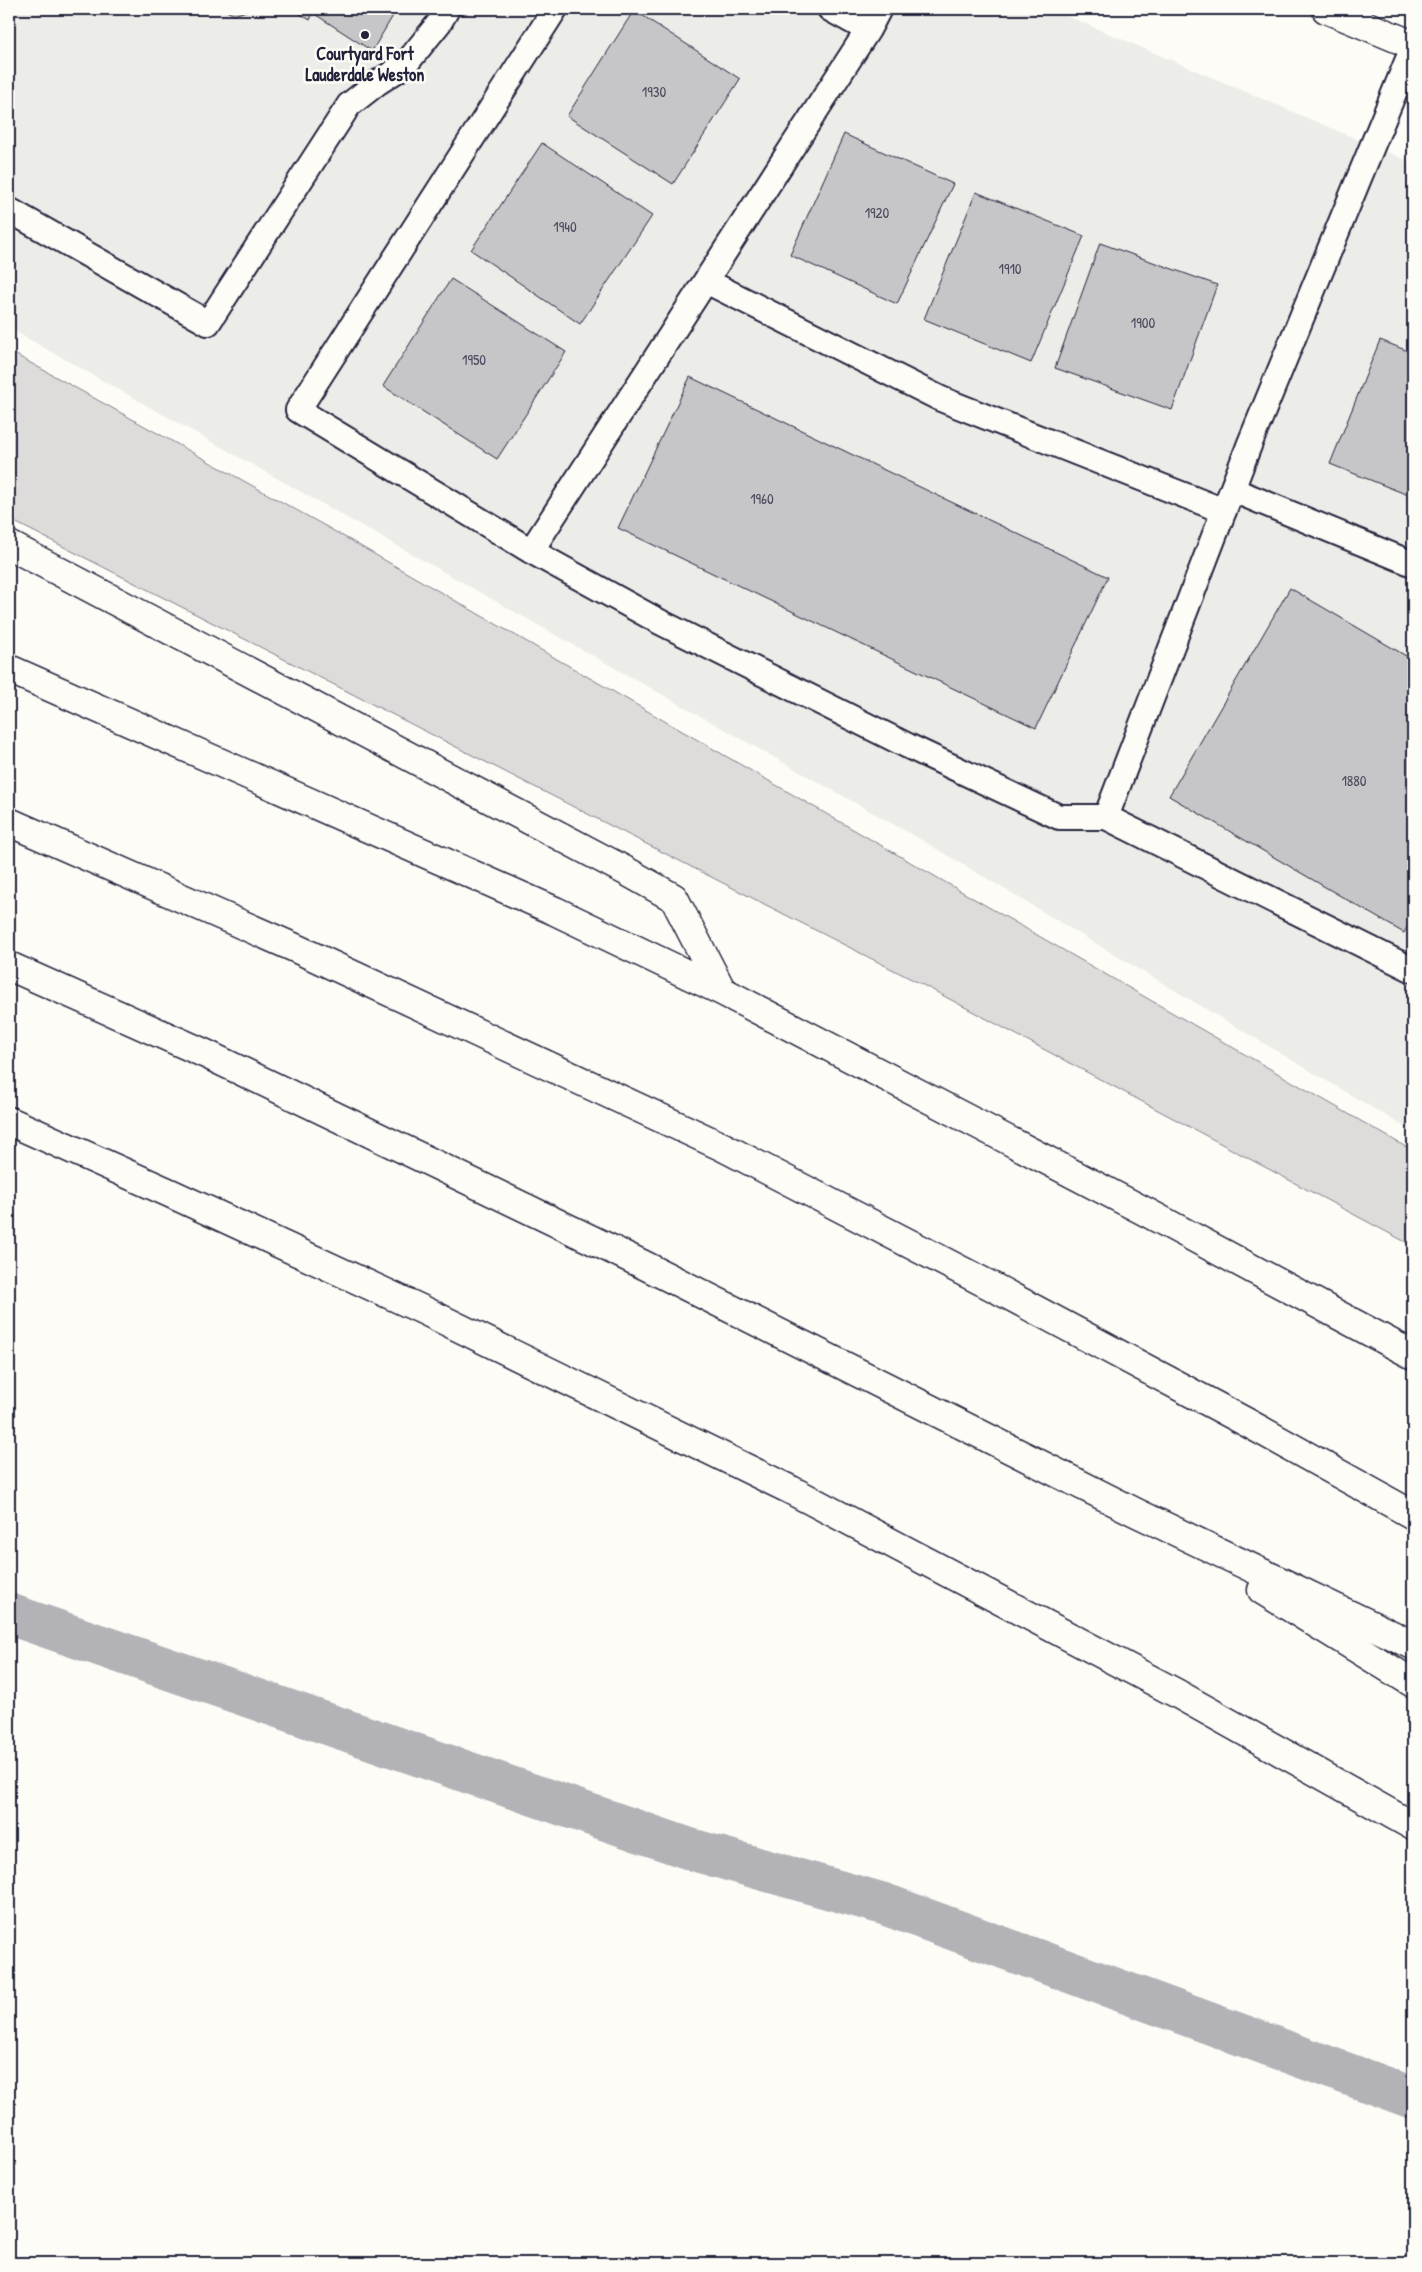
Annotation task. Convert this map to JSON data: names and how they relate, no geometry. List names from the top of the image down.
{
  "places": ["Courtyard Fort Lauderdale Weston"],
  "house_numbers": [
    "1930",
    "1920",
    "1940",
    "1910",
    "1900",
    "1950",
    "1960",
    "1880"
  ]
}
